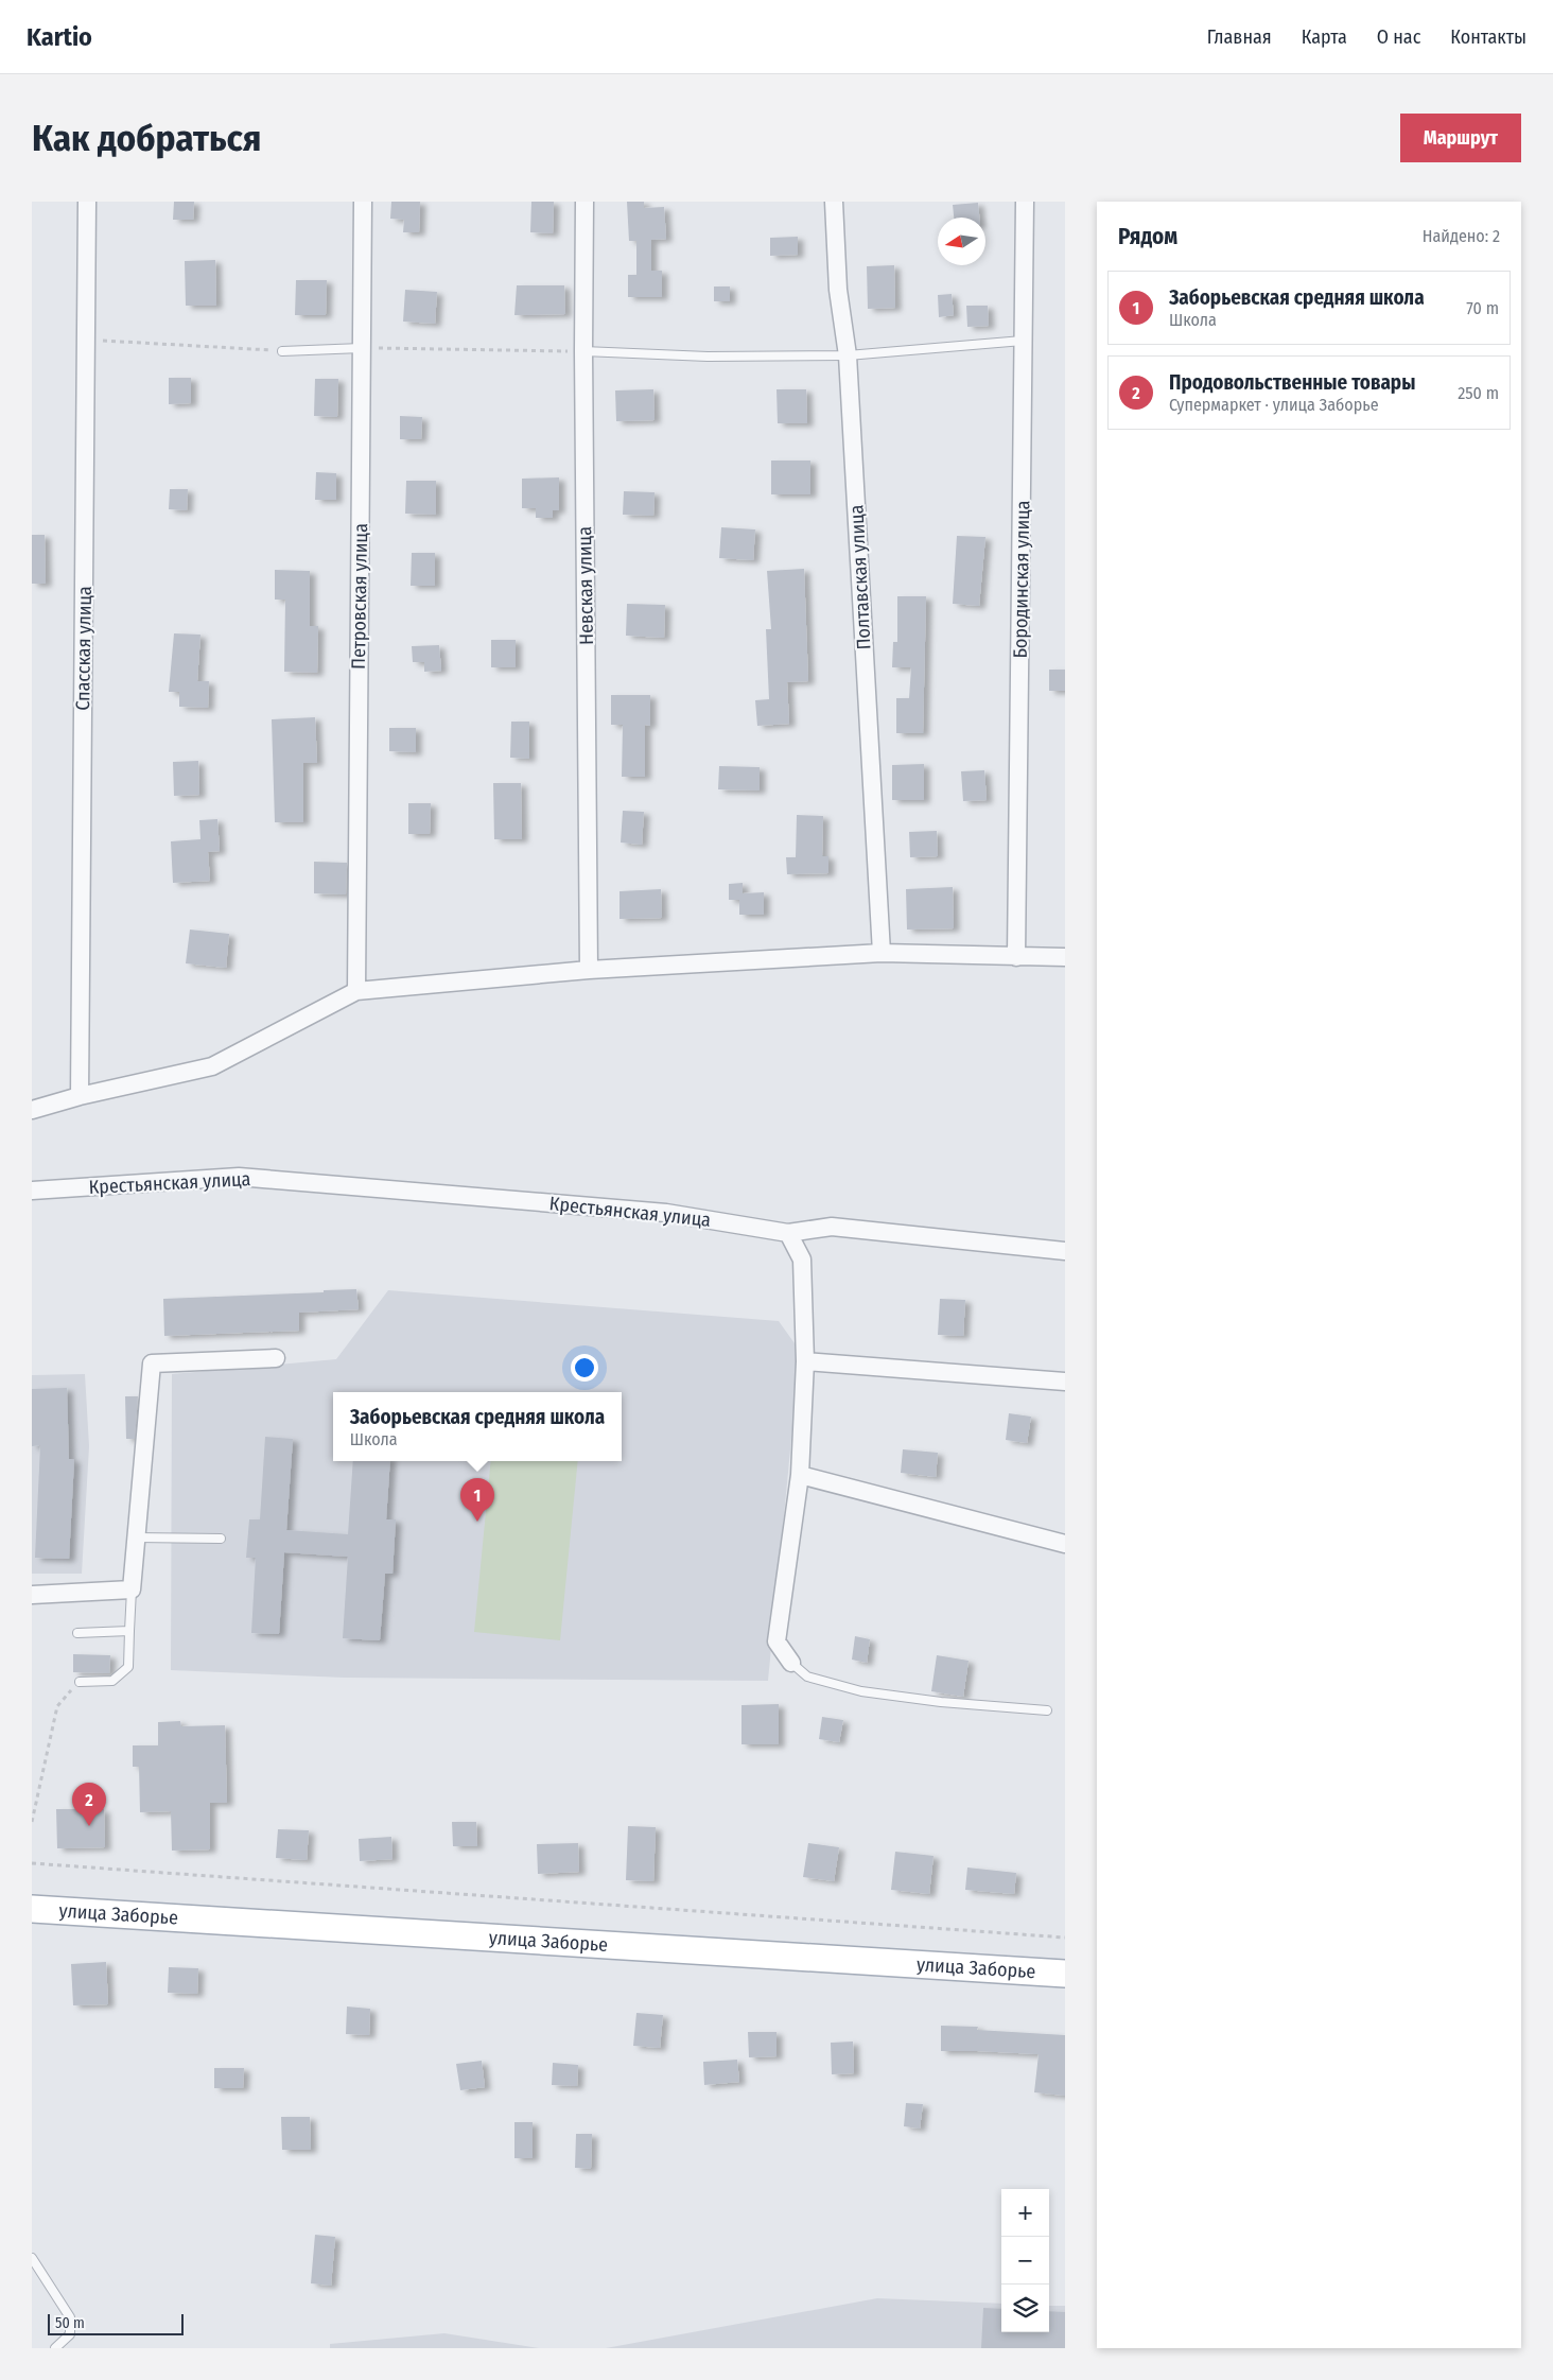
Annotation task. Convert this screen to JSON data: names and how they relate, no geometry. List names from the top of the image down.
{
  "streets": {
    "main road": ["улица Заборье"],
    "street": [
      "Полтавская улица",
      "Бородинская улица",
      "Невская улица",
      "Петровская улица",
      "Спасская улица",
      "Крестьянская улица"
    ]
  },
  "scale_bar": "50 m",
  "north": "left",
  "page": {
    "header": "Kartio",
    "nav": [
      "Главная",
      "Карта",
      "О нас",
      "Контакты"
    ],
    "buttons": "Маршрут",
    "title": "Как добраться",
    "heading": ["Рядом", "Найдено: 2"],
    "list": [
      {
        "mark": "1",
        "name": "Заборьевская средняя школа",
        "note": "Школа",
        "value": "70 m"
      },
      {
        "mark": "2",
        "name": "Продовольственные товары",
        "note": "Супермаркет · улица Заборье",
        "value": "250 m"
      }
    ],
    "popup": ["Заборьевская средняя школа", "Школа"],
    "pins": ["1", "2"],
    "map_buttons": ["+", "−"],
    "scale": "50 m"
  }
}
